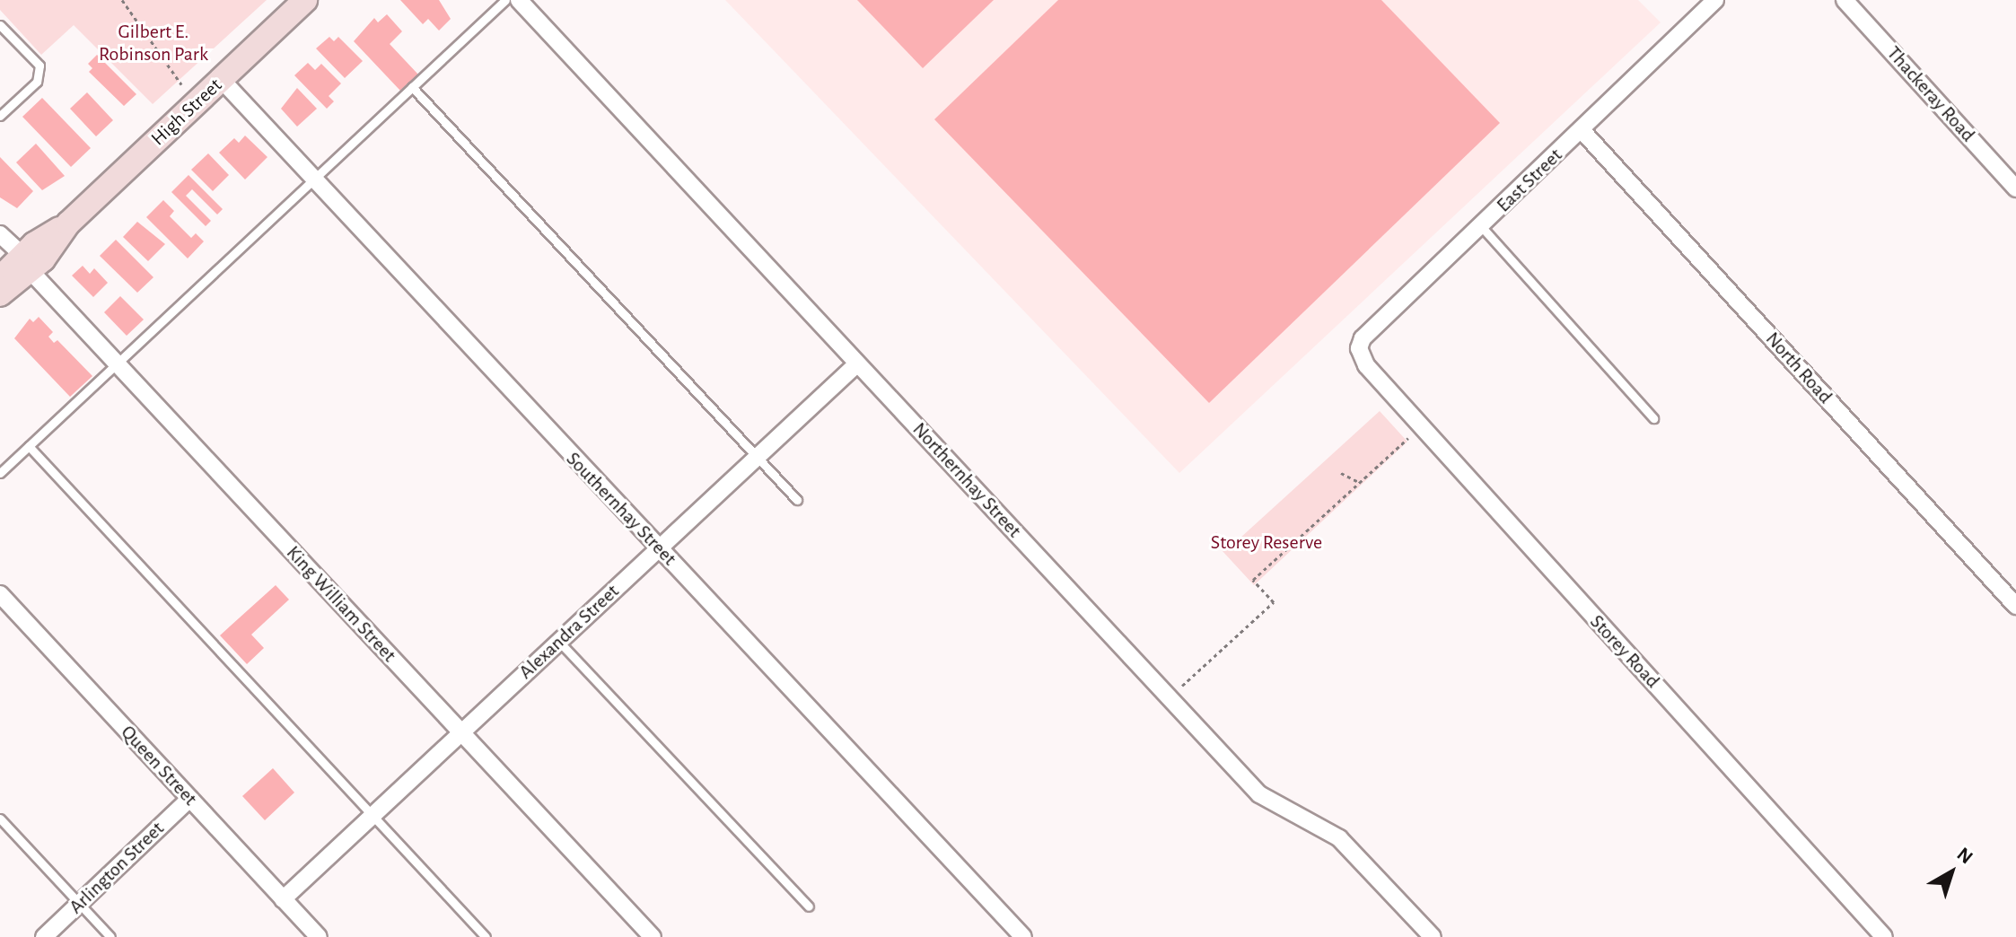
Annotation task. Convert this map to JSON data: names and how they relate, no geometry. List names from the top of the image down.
{
  "streets": {
    "main road": ["High Street"],
    "street": [
      "Thackeray Road",
      "East Street",
      "North Road",
      "Northernhay Street",
      "Southernhay Street",
      "King William Street",
      "Alexandra Street",
      "Storey Road",
      "Queen Street",
      "Arlington Street"
    ]
  },
  "crossings": [
    ["High Street", "Southernhay Street"],
    ["High Street", "King William Street"],
    ["East Street", "North Road"],
    ["East Street", "Storey Road"],
    ["Northernhay Street", "Alexandra Street"],
    ["Southernhay Street", "Alexandra Street"],
    ["King William Street", "Alexandra Street"],
    ["Alexandra Street", "Queen Street"],
    ["Queen Street", "Arlington Street"]
  ],
  "parks": ["Gilbert E. Robinson Park", "Storey Reserve"],
  "north": "top right"
}
